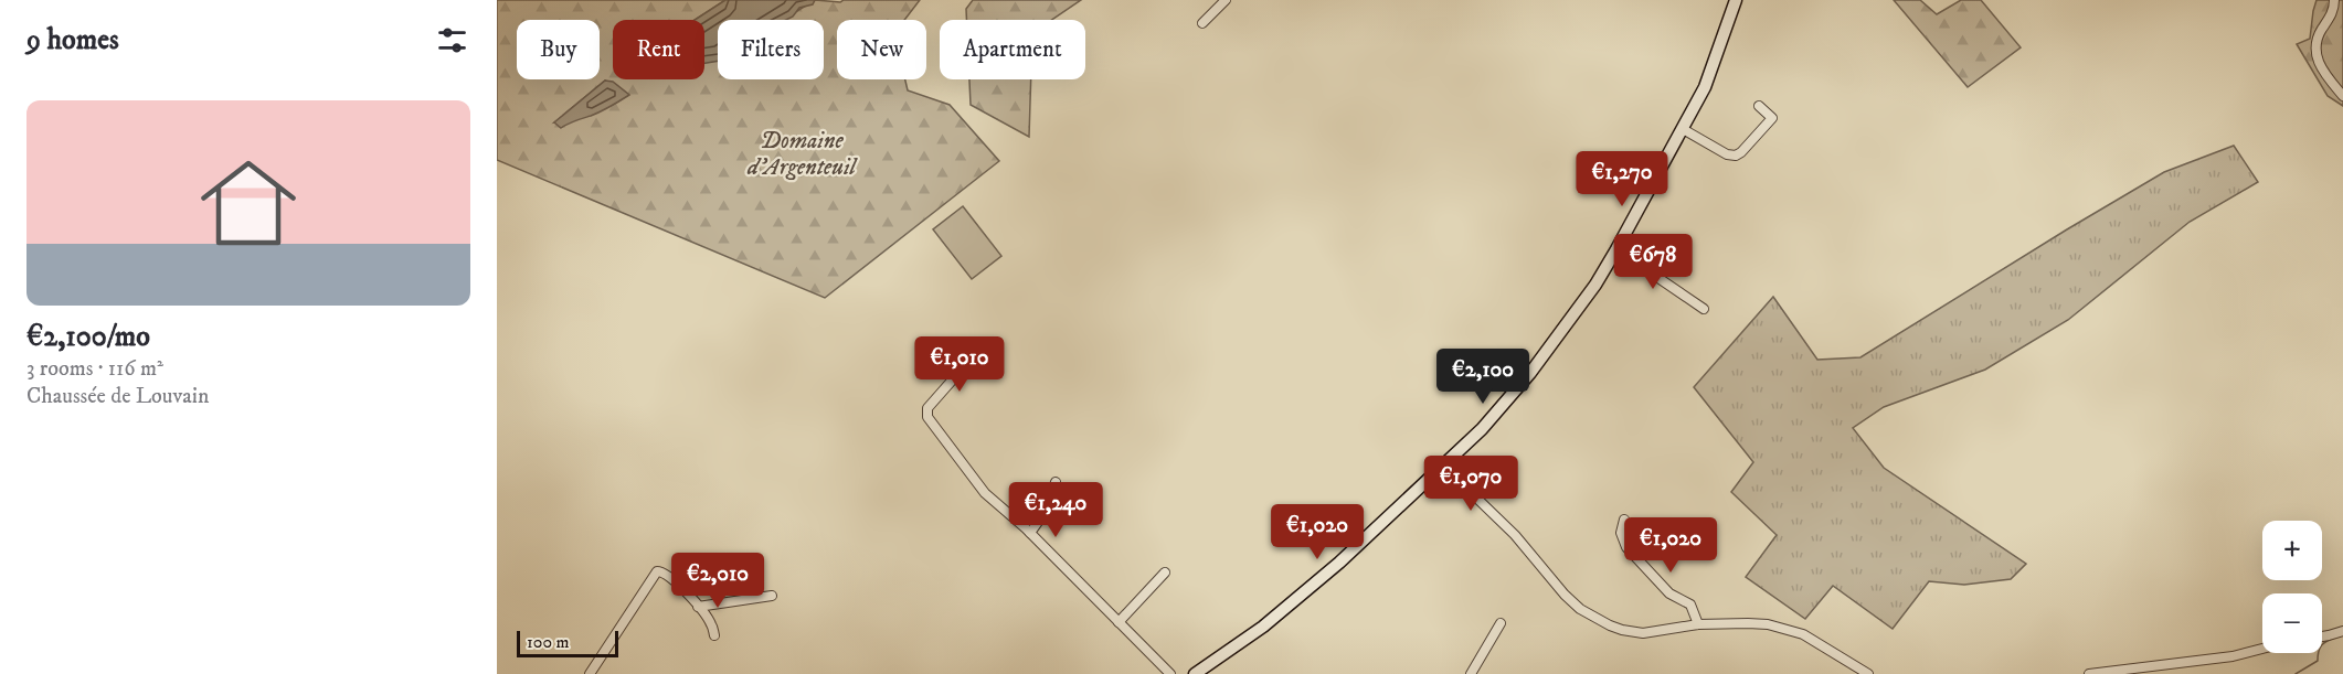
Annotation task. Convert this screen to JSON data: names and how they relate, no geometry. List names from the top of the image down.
{
  "parks": ["Domaine d'Argenteuil"],
  "scale_bar": "100 m",
  "page": {
    "heading": "9 homes",
    "chip": [
      "Buy",
      "Rent",
      "Filters",
      "New",
      "Apartment"
    ],
    "list": [
      {
        "name": "€2,100/mo",
        "note": "3 rooms · 116 m² · Chaussée de Louvain"
      }
    ],
    "price": [
      "€1,270",
      "€678",
      "€1,010",
      "€2,100",
      "€1,070",
      "€1,240",
      "€1,020",
      "€1,020",
      "€2,010"
    ],
    "map_buttons": ["+", "−"],
    "scale": "100 m"
  }
}
